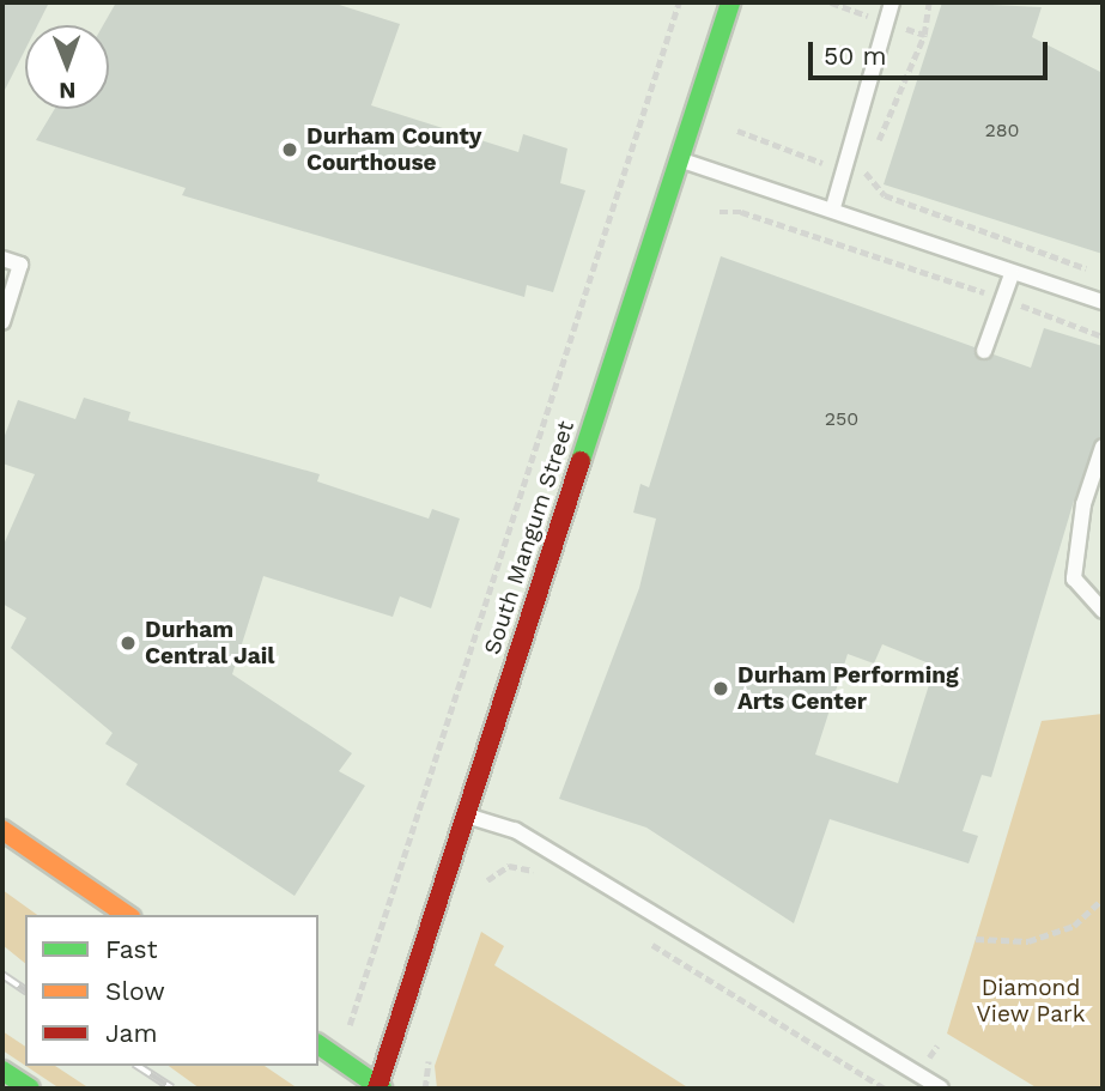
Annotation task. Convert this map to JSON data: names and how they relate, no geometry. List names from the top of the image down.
{
  "streets": {
    "main road": ["South Mangum Street"]
  },
  "parks": ["Diamond View Park"],
  "places": ["Durham County Courthouse", "Durham Central Jail", "Durham Performing Arts Center"],
  "house_numbers": ["280", "250"],
  "legend": ["Fast", "Slow", "Jam"],
  "scale_bar": "50 m",
  "north": "bottom"
}
